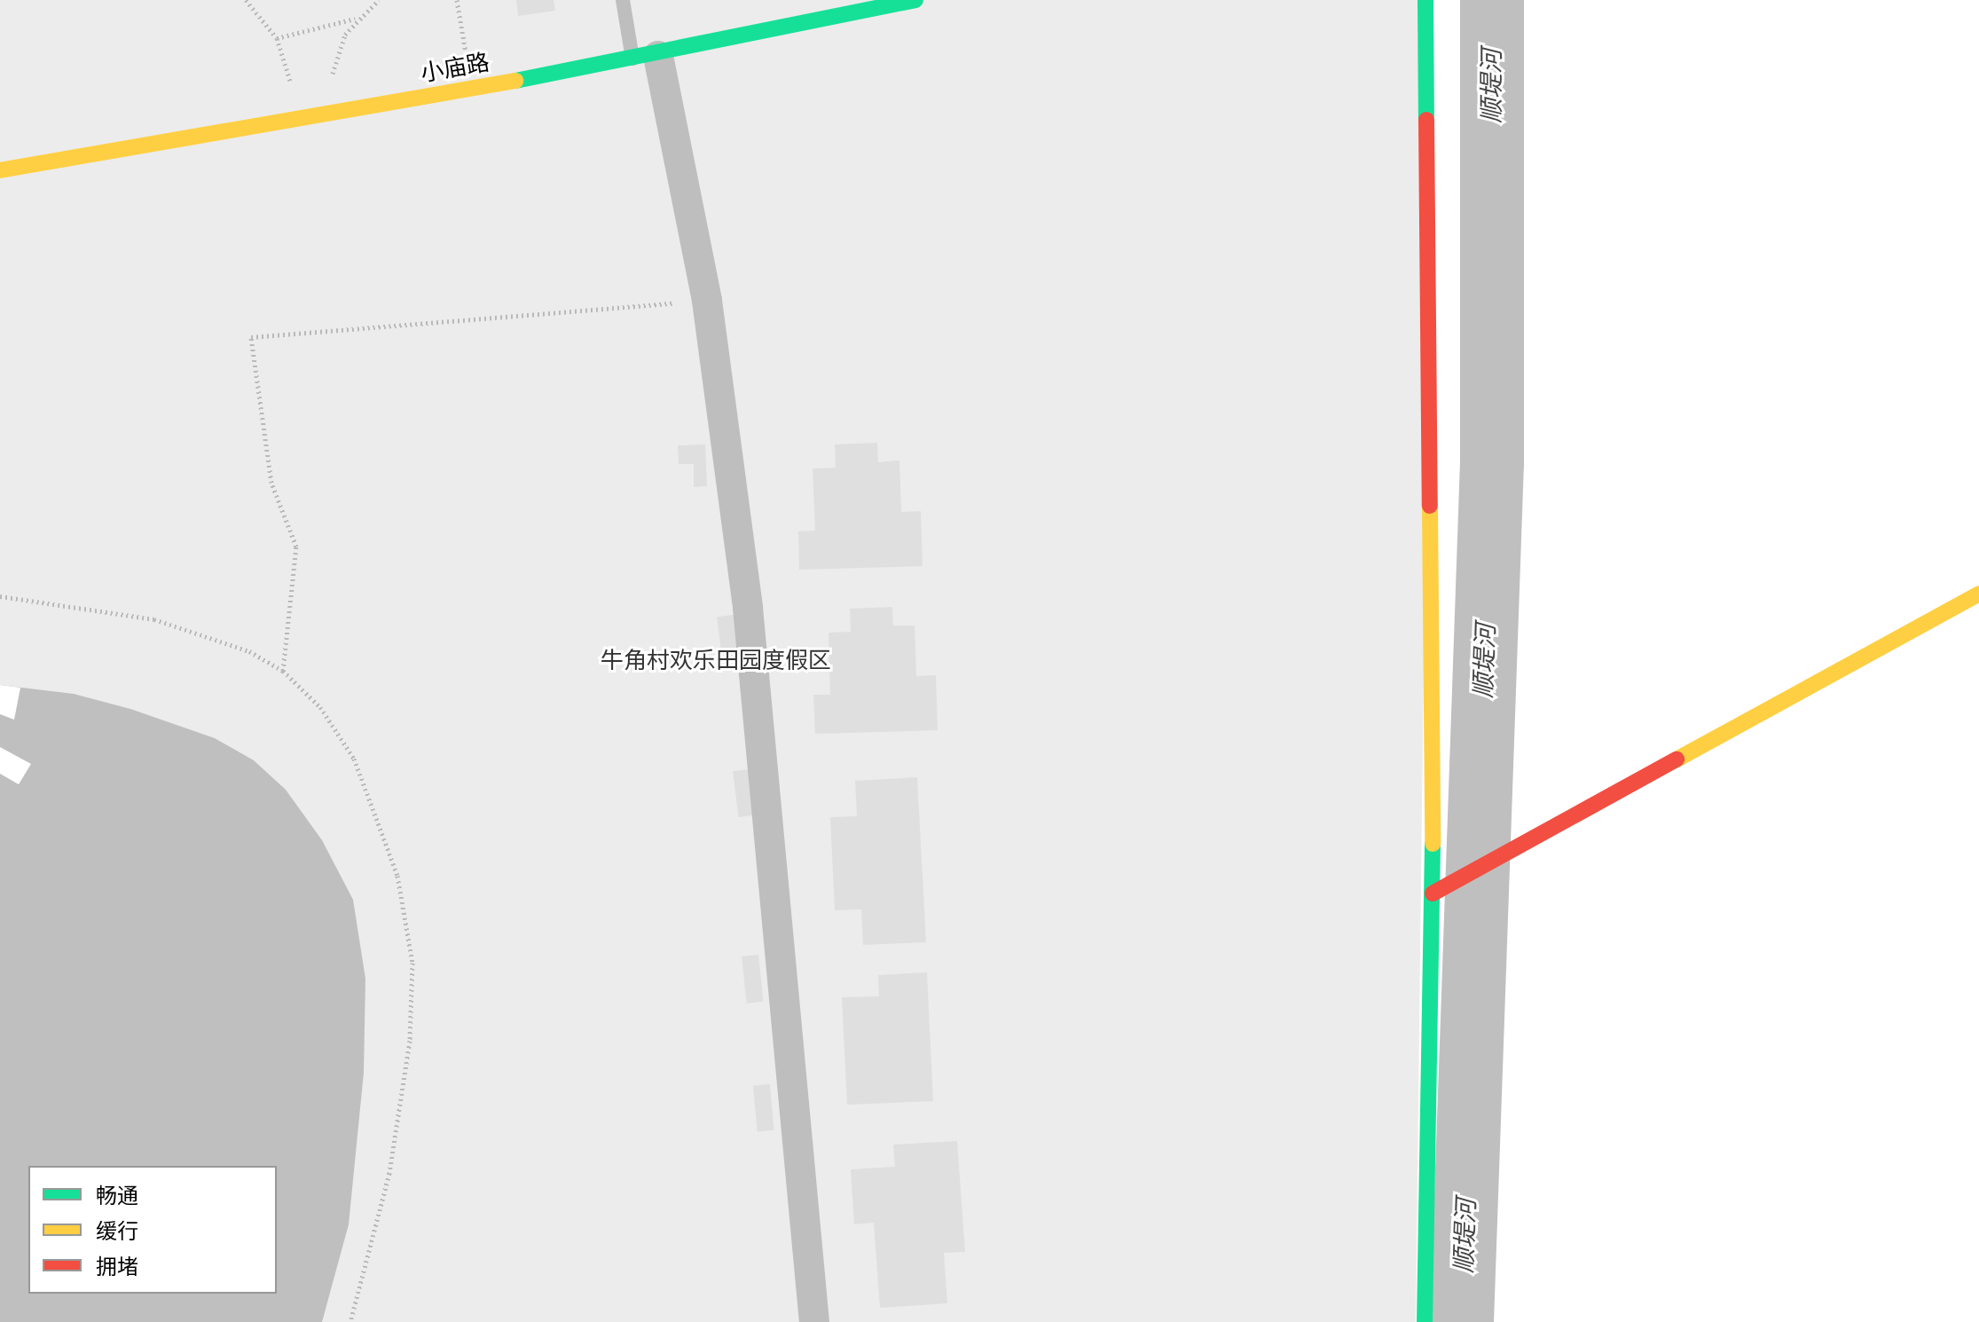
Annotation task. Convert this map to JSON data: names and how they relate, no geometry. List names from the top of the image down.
{
  "streets": {
    "street": ["小庙路"]
  },
  "water": ["顺堤河"],
  "parks": ["牛角村欢乐田园度假区"],
  "legend": ["畅通", "缓行", "拥堵"]
}
